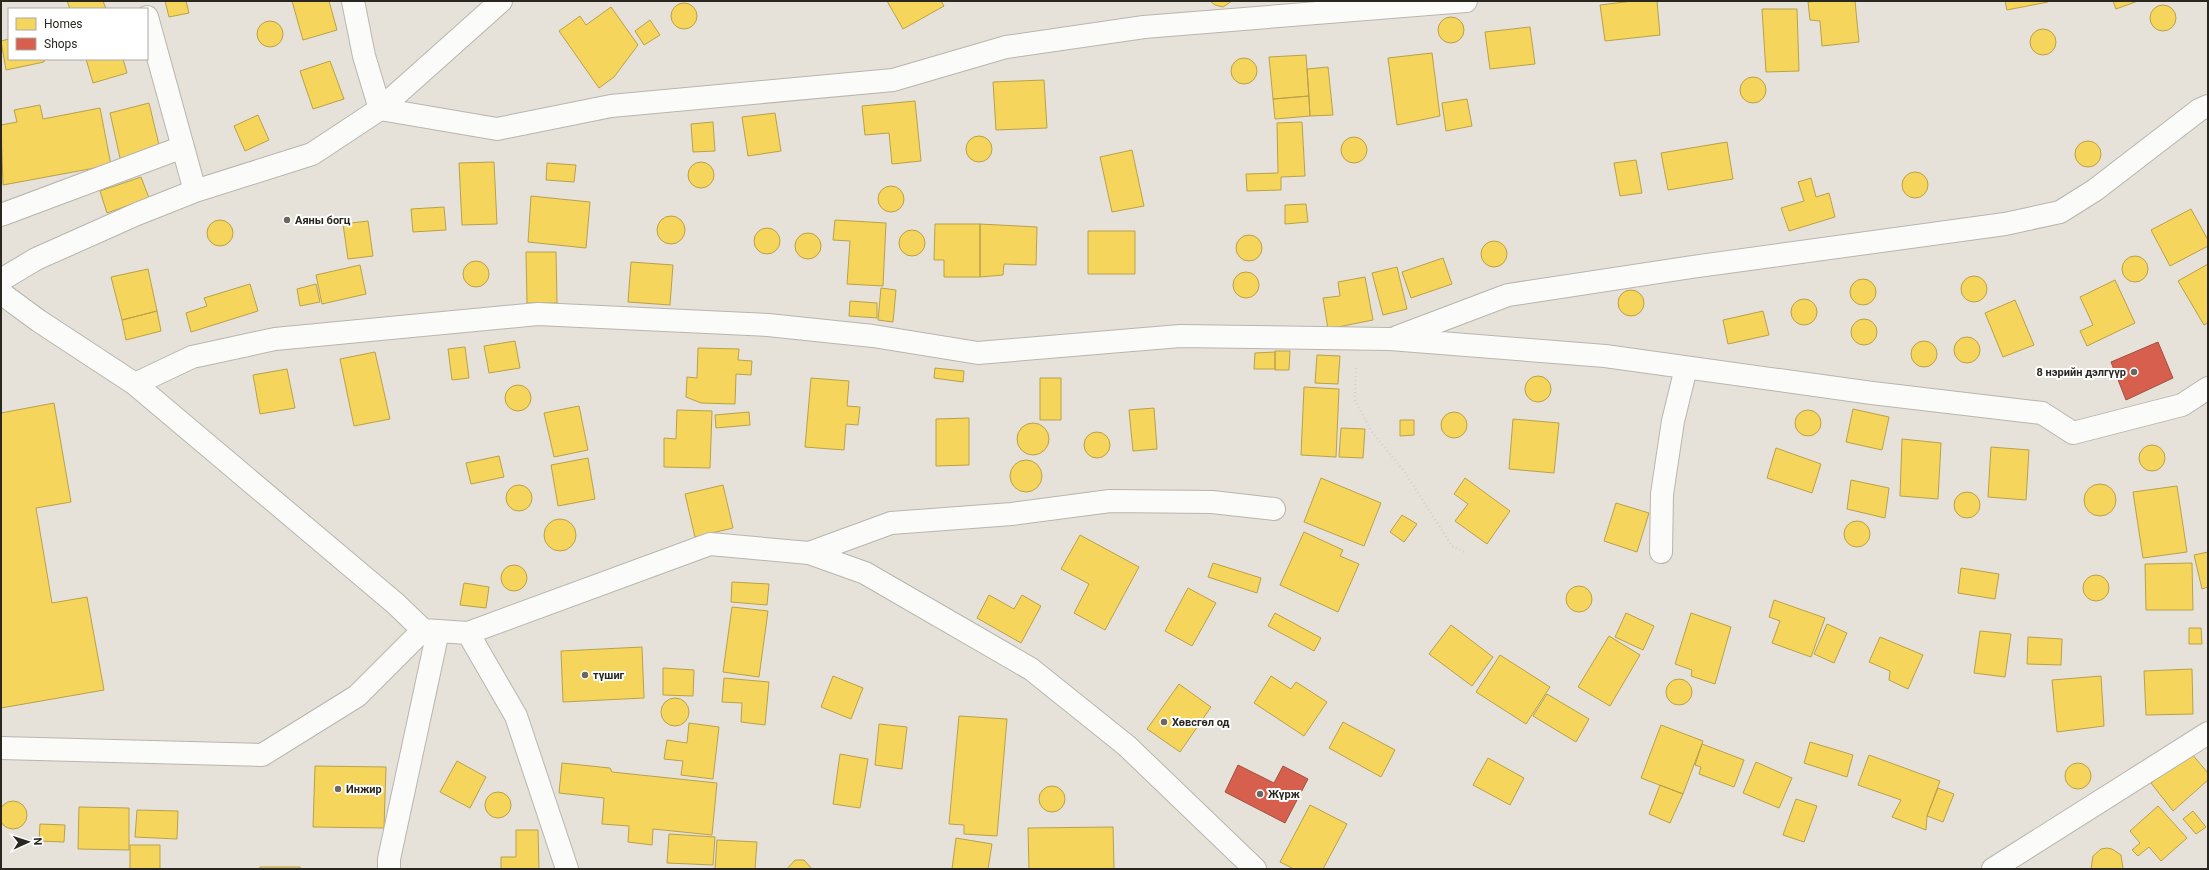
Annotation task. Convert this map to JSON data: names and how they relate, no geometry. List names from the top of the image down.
{
  "places": [
    "Аяны богц",
    "8 нэрийн дэлгүүр",
    "түшиг",
    "Хөвсгөл од",
    "Инжир",
    "Жүрж"
  ],
  "legend": ["Homes", "Shops"],
  "north": "right"
}
